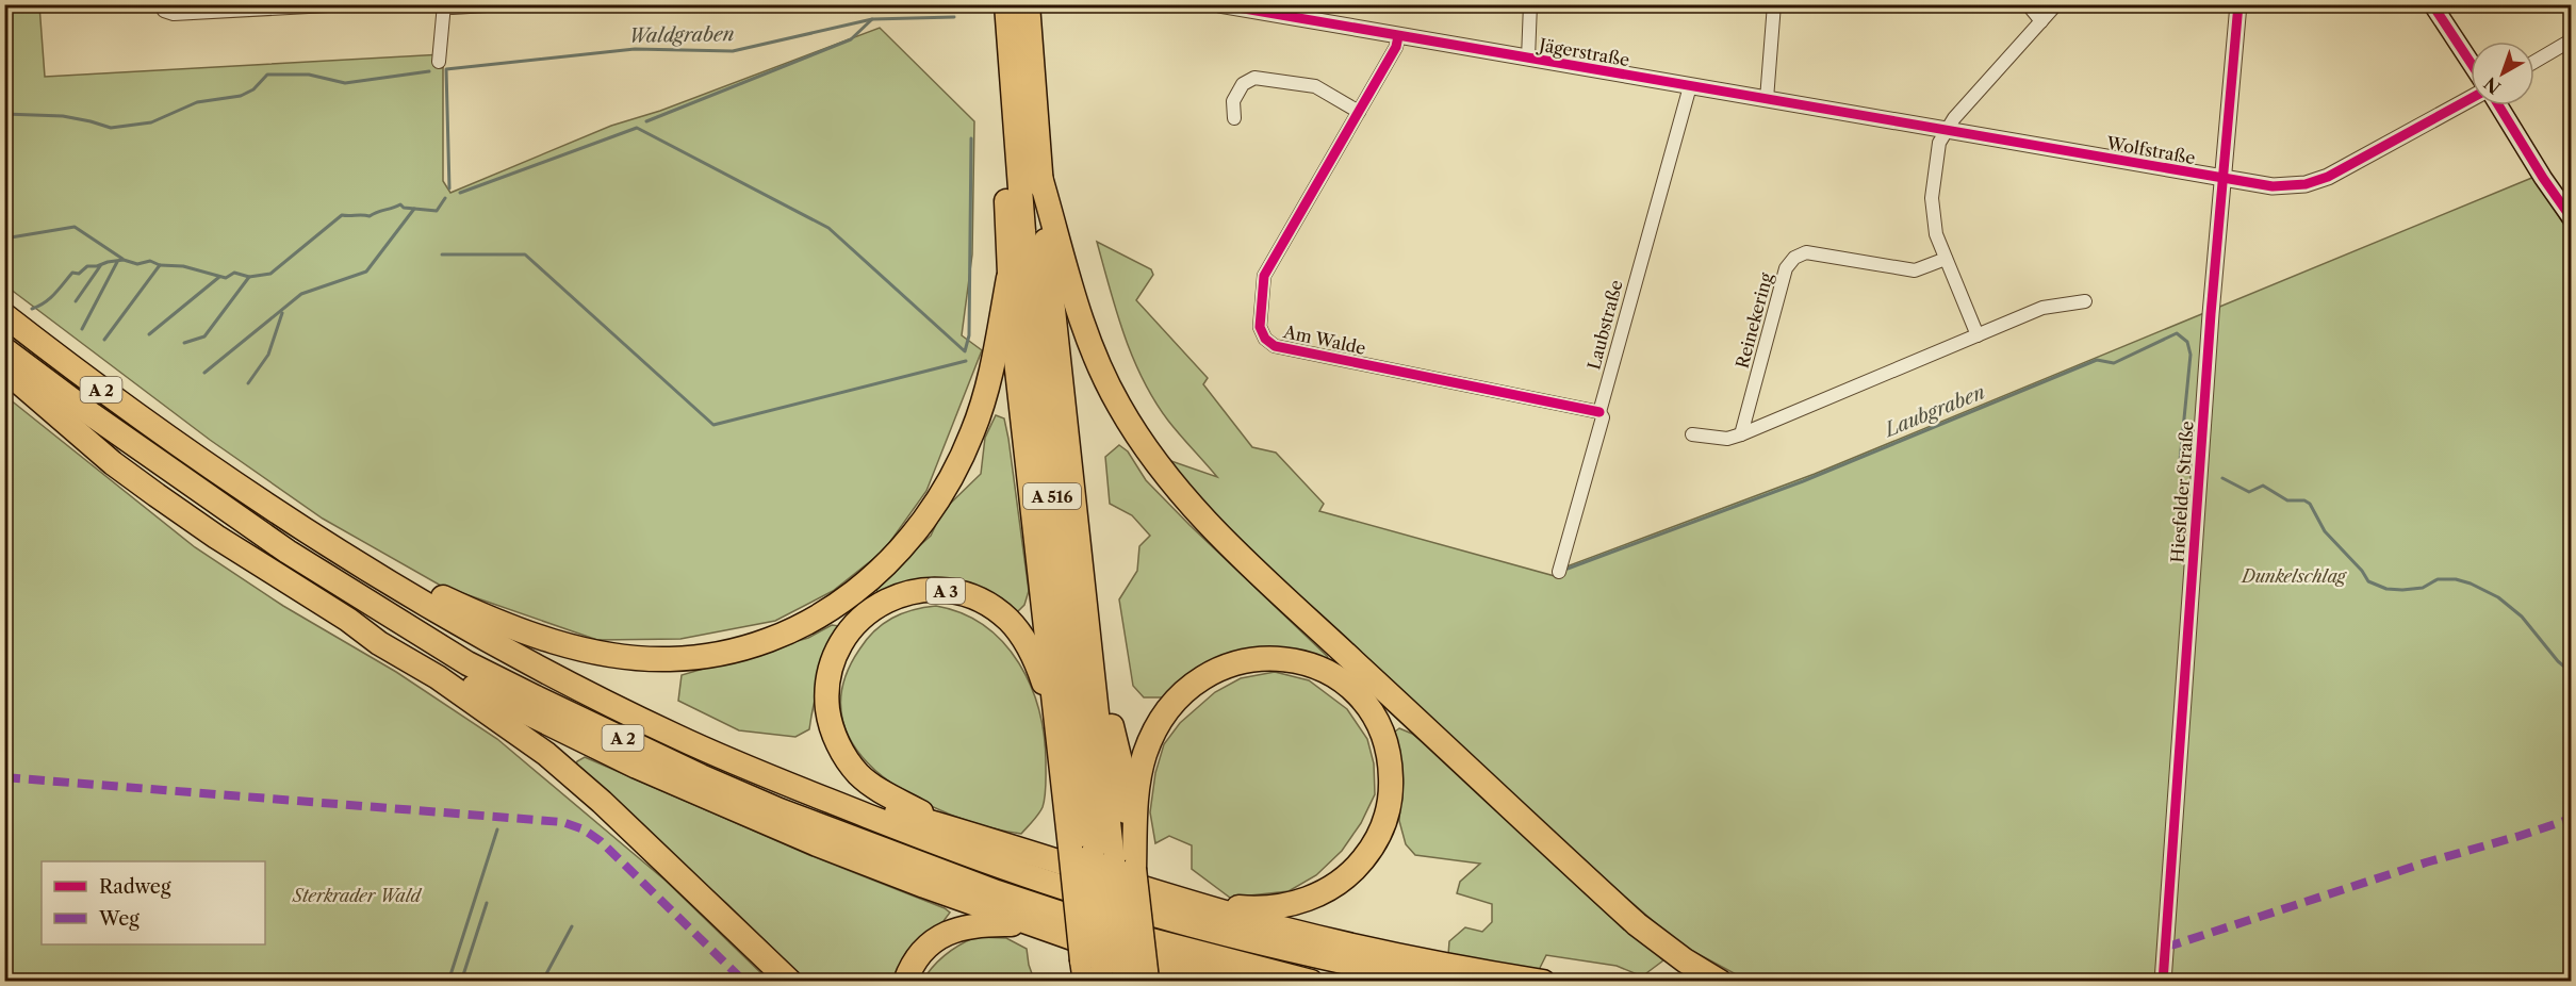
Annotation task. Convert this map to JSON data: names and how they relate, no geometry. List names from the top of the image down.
{
  "streets": {
    "highway": ["A 2", "A 516", "A 3"],
    "street": [
      "Jägerstraße",
      "Wolfstraße",
      "Reinekering",
      "Laubstraße",
      "Am Walde",
      "Hiesfelder Straße"
    ]
  },
  "crossings": [
    ["Jägerstraße", "Wolfstraße"],
    ["Jägerstraße", "Laubstraße"],
    ["Jägerstraße", "Am Walde"],
    ["Wolfstraße", "Hiesfelder Straße"],
    ["Laubstraße", "Am Walde"],
    ["A 516", "A 3"]
  ],
  "water": ["Waldgraben", "Laubgraben"],
  "parks": ["Dunkelschlag", "Sterkrader Wald"],
  "legend": ["Radweg", "Weg"],
  "north": "bottom left"
}
